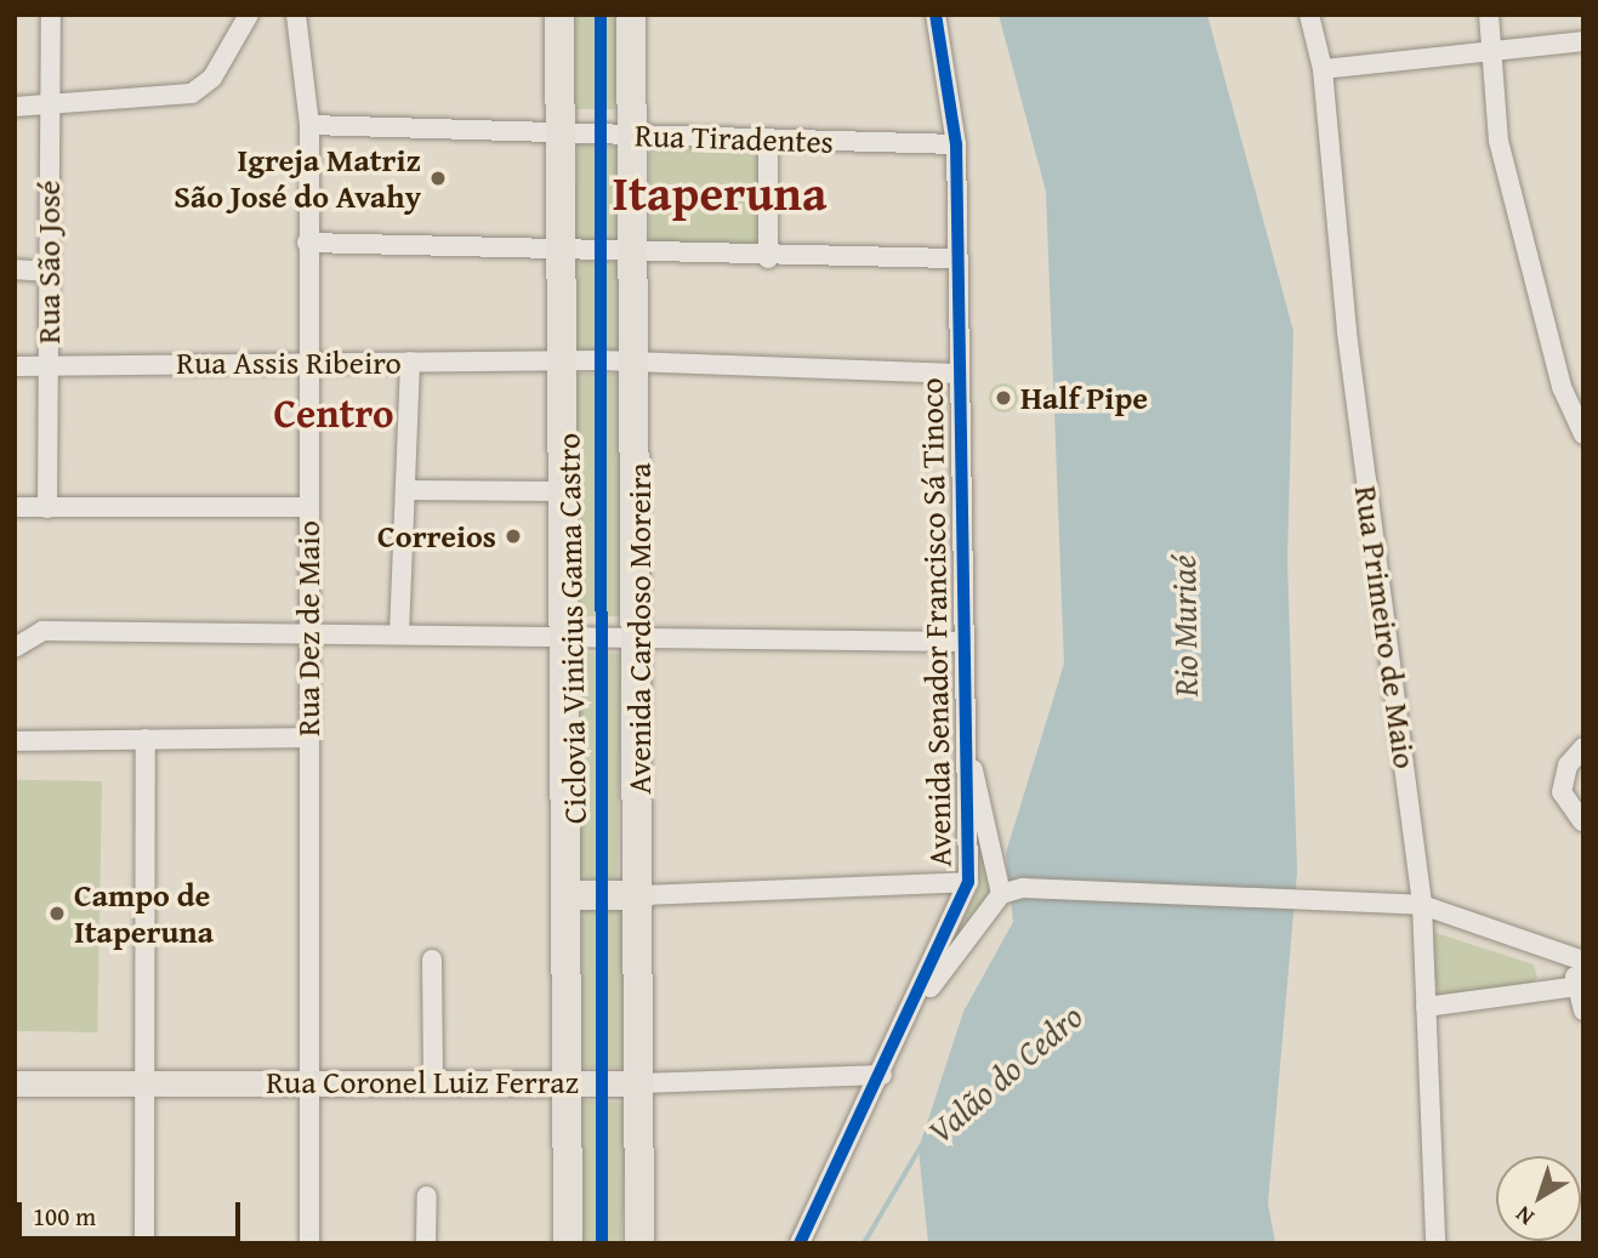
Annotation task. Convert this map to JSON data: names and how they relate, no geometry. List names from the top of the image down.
{
  "streets": {
    "highway": ["Avenida Cardoso Moreira"],
    "main road": ["Rua Coronel Luiz Ferraz"],
    "street": [
      "Rua Tiradentes",
      "Rua São José",
      "Rua Assis Ribeiro",
      "Avenida Senador Francisco Sá Tinoco",
      "Rua Primeiro de Maio",
      "Rua Dez de Maio"
    ],
    "cycle path": ["Ciclovia Vinicius Gama Castro"]
  },
  "crossings": [
    ["Rua Tiradentes", "Avenida Senador Francisco Sá Tinoco"],
    ["Rua Tiradentes", "Rua Dez de Maio"],
    ["Rua Tiradentes", "Avenida Cardoso Moreira"],
    ["Rua São José", "Rua Assis Ribeiro"],
    ["Rua Assis Ribeiro", "Avenida Senador Francisco Sá Tinoco"],
    ["Rua Assis Ribeiro", "Rua Dez de Maio"],
    ["Rua Assis Ribeiro", "Avenida Cardoso Moreira"],
    ["Avenida Senador Francisco Sá Tinoco", "Rua Coronel Luiz Ferraz"],
    ["Rua Dez de Maio", "Rua Coronel Luiz Ferraz"],
    ["Avenida Cardoso Moreira", "Rua Coronel Luiz Ferraz"]
  ],
  "districts": ["Itaperuna", "Centro"],
  "water": ["Rio Muriaé", "Valão do Cedro"],
  "places": [
    "Igreja Matriz São José do Avahy",
    "Half Pipe",
    "Correios",
    "Campo de Itaperuna"
  ],
  "scale_bar": "100 m",
  "north": "bottom left"
}
